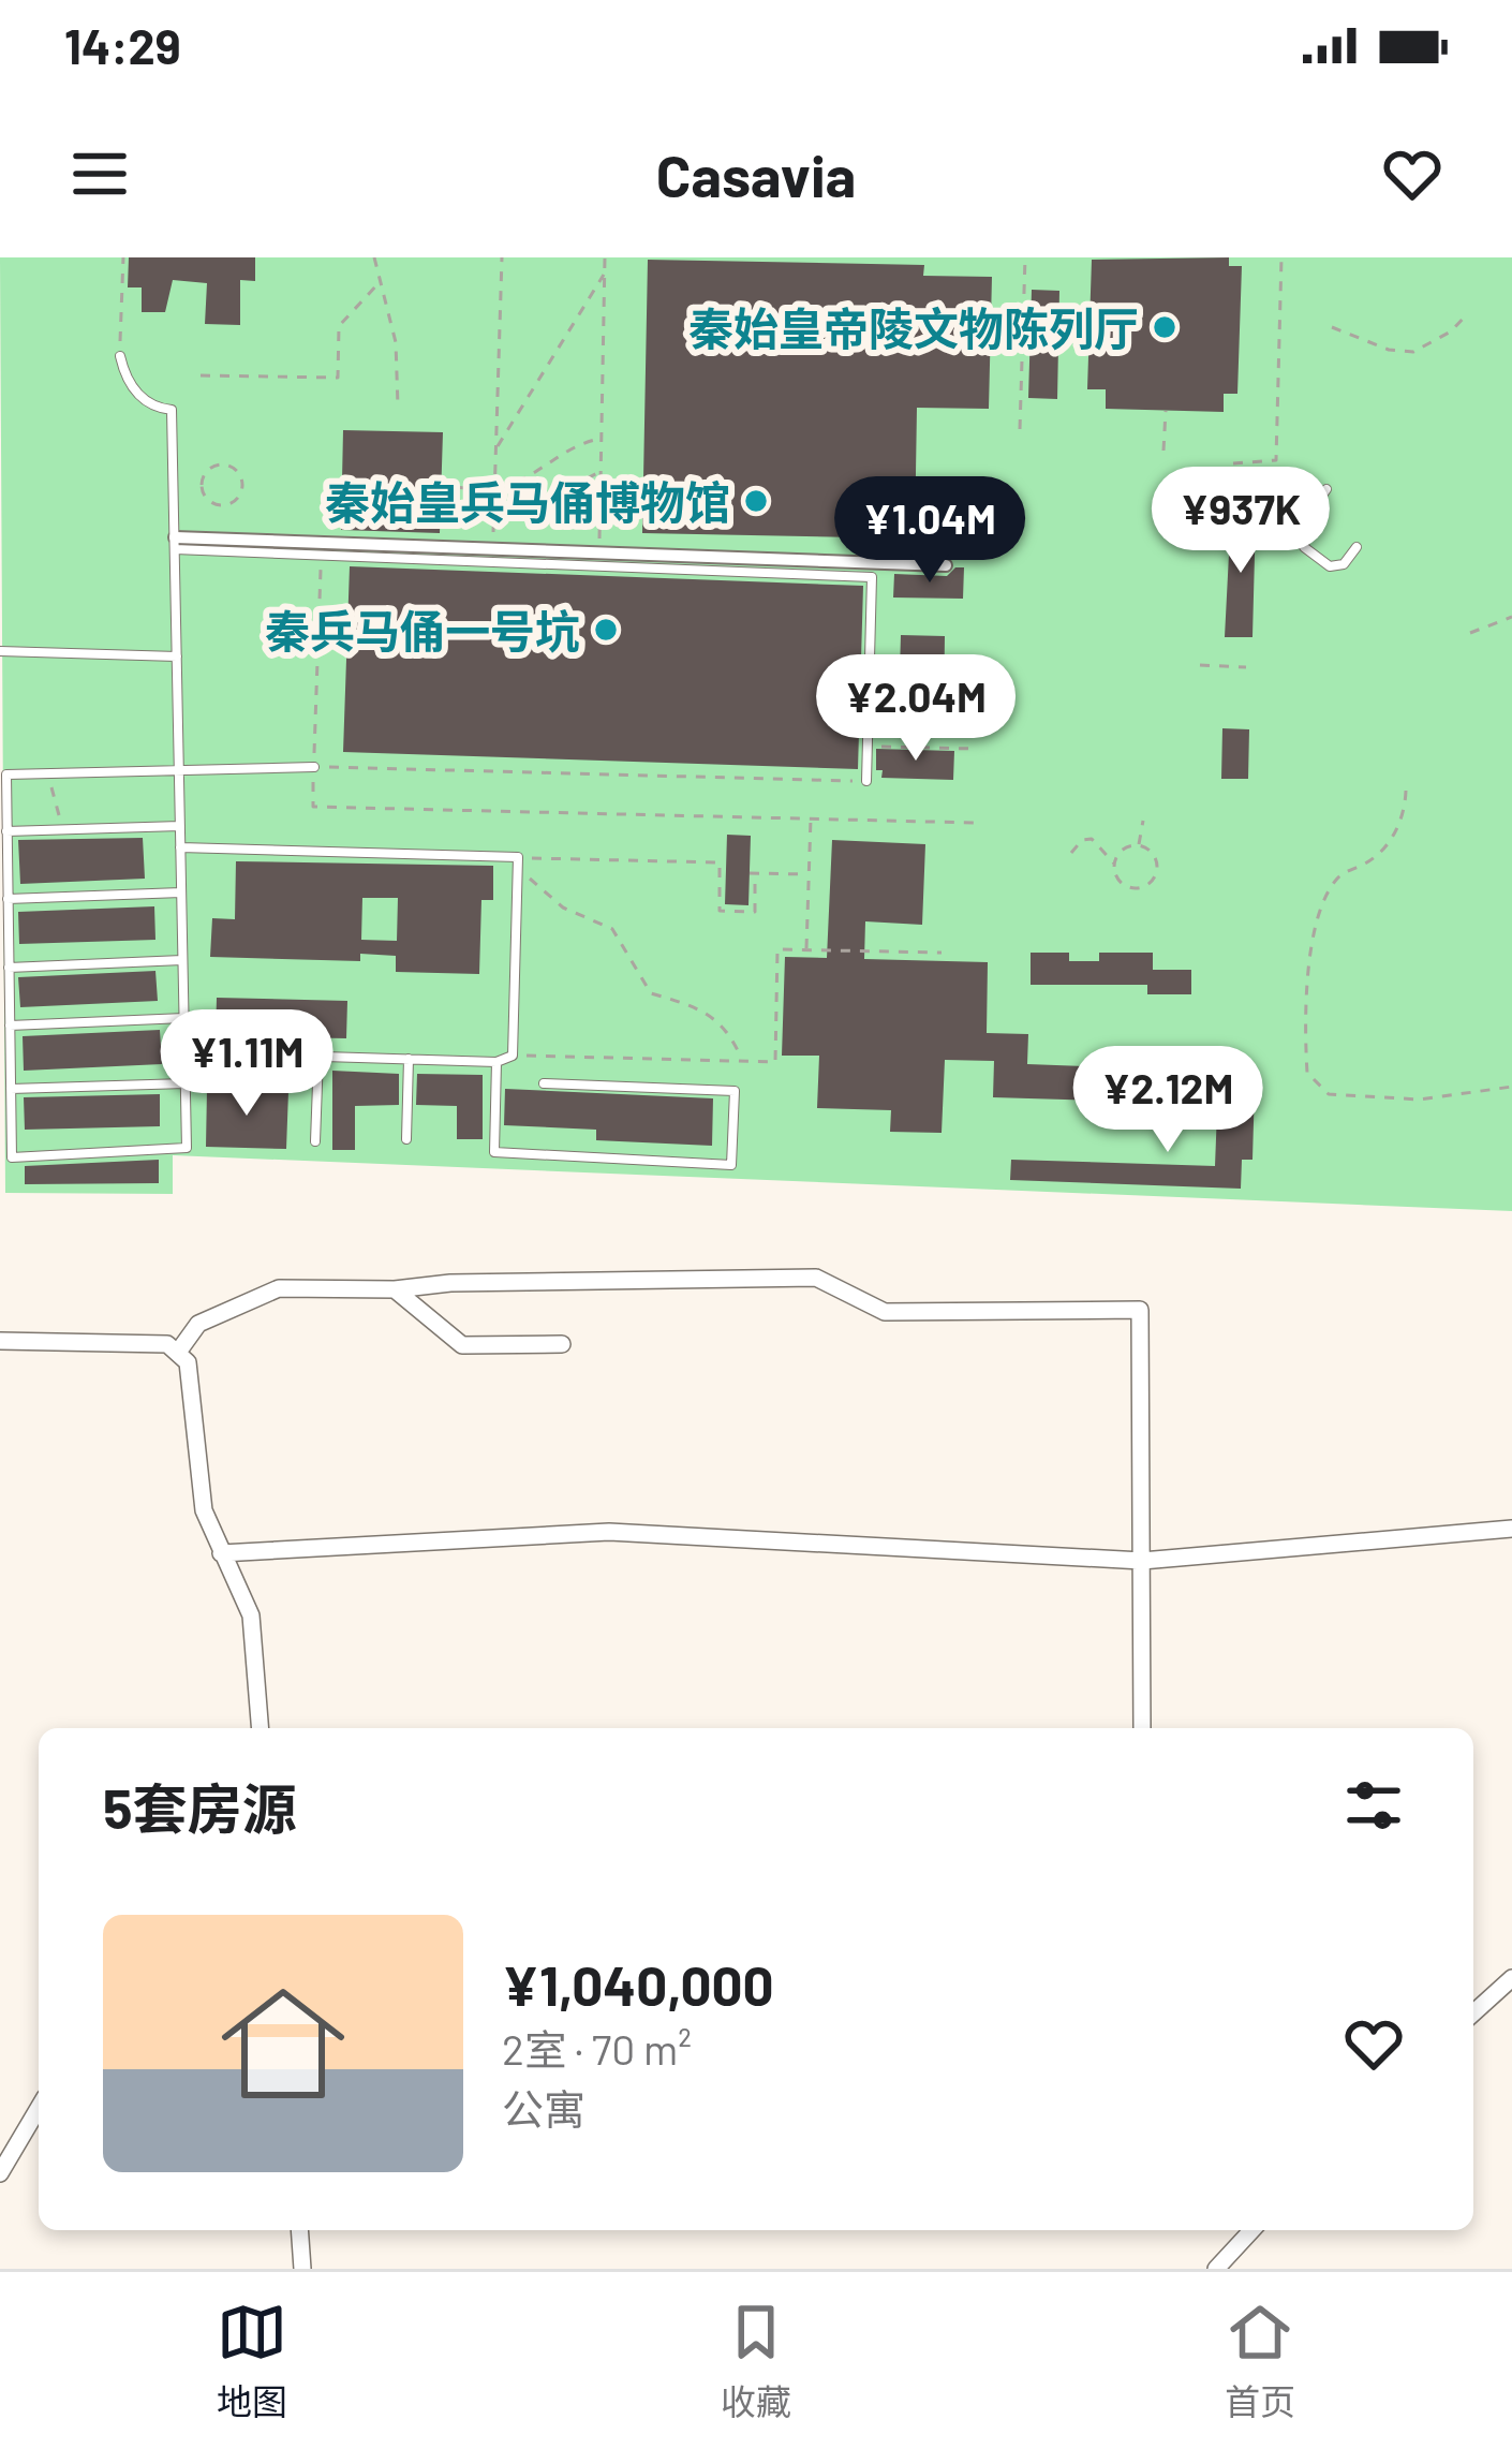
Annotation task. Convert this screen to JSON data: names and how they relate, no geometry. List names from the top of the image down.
{
  "places": ["秦始皇帝陵文物陈列厅", "秦始皇兵马俑博物馆", "秦兵马俑一号坑"],
  "page": {
    "status": "14:29",
    "header": "Casavia",
    "price": [
      "¥937K",
      "¥1.04M",
      "¥2.04M",
      "¥1.11M",
      "¥2.12M"
    ],
    "heading": "5套房源",
    "list": [
      {
        "name": "¥1,040,000",
        "note": "2室 · 70 m² · 公寓"
      }
    ],
    "tabs": ["地图", "收藏", "首页"]
  }
}
